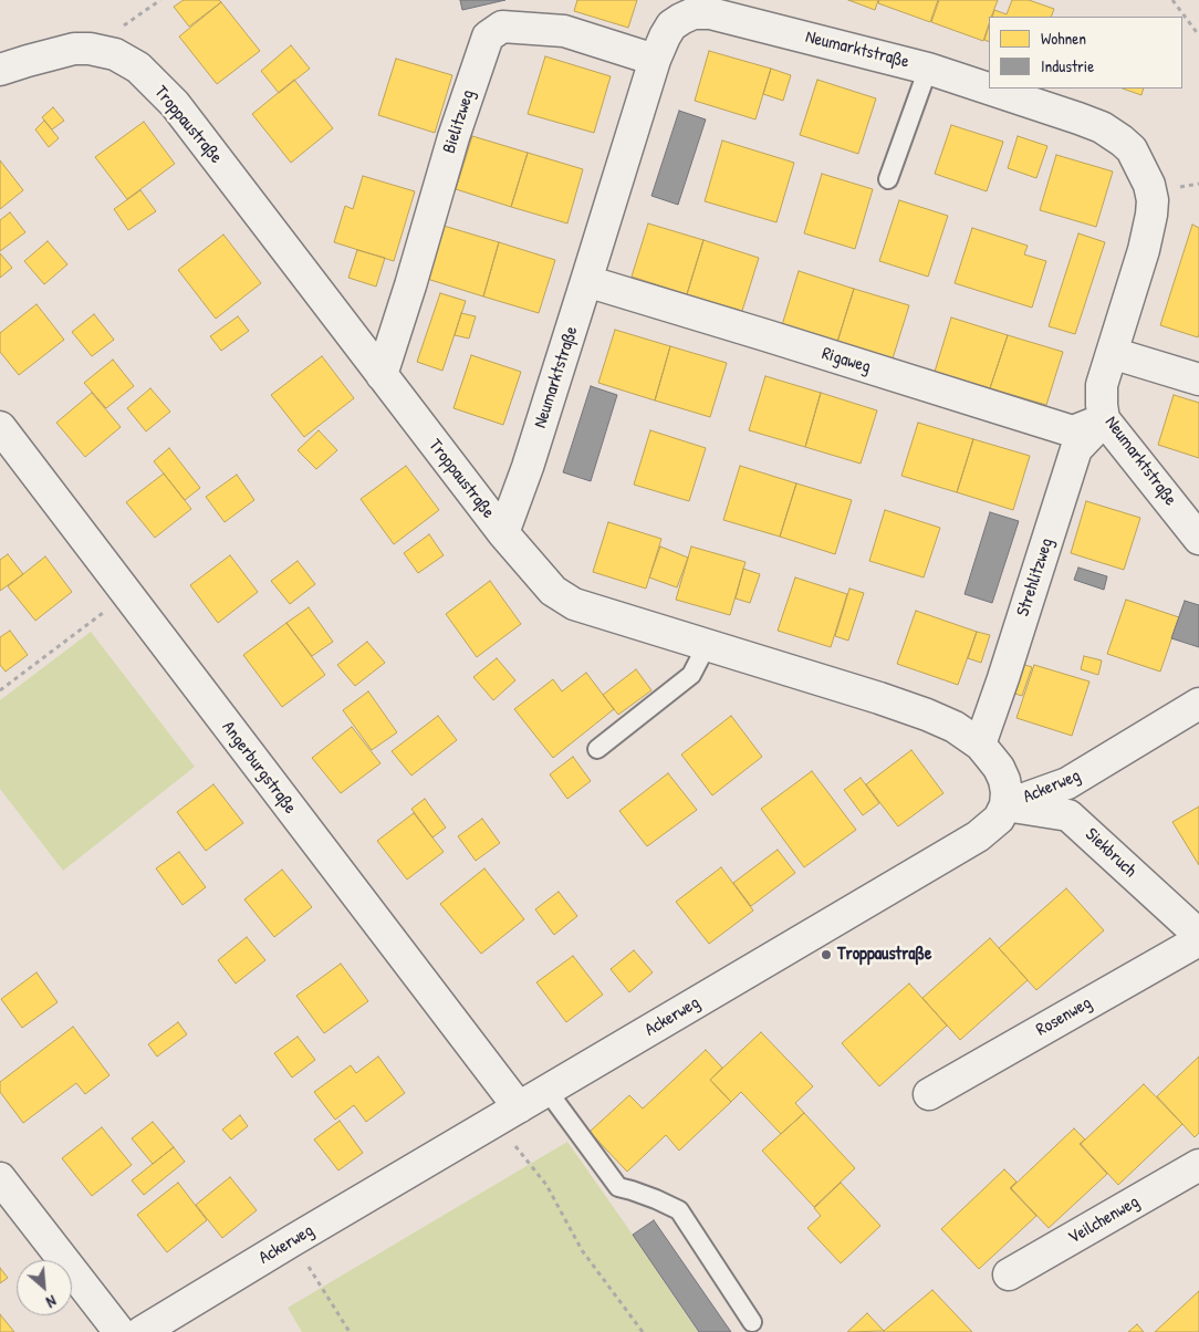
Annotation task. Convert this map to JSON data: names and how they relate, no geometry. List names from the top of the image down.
{
  "streets": {
    "street": [
      "Neumarktstraße",
      "Bielitzweg",
      "Troppaustraße",
      "Rigaweg",
      "Strehlitzweg",
      "Angerburgstraße",
      "Ackerweg",
      "Siekbruch",
      "Rosenweg",
      "Veilchenweg"
    ]
  },
  "crossings": [
    ["Neumarktstraße", "Bielitzweg"],
    ["Neumarktstraße", "Troppaustraße"],
    ["Neumarktstraße", "Rigaweg"],
    ["Neumarktstraße", "Strehlitzweg"],
    ["Bielitzweg", "Troppaustraße"],
    ["Troppaustraße", "Strehlitzweg"],
    ["Troppaustraße", "Ackerweg"],
    ["Troppaustraße", "Siekbruch"],
    ["Rigaweg", "Strehlitzweg"],
    ["Angerburgstraße", "Ackerweg"],
    ["Ackerweg", "Siekbruch"]
  ],
  "places": ["Troppaustraße"],
  "legend": ["Wohnen", "Industrie"],
  "north": "bottom right"
}
